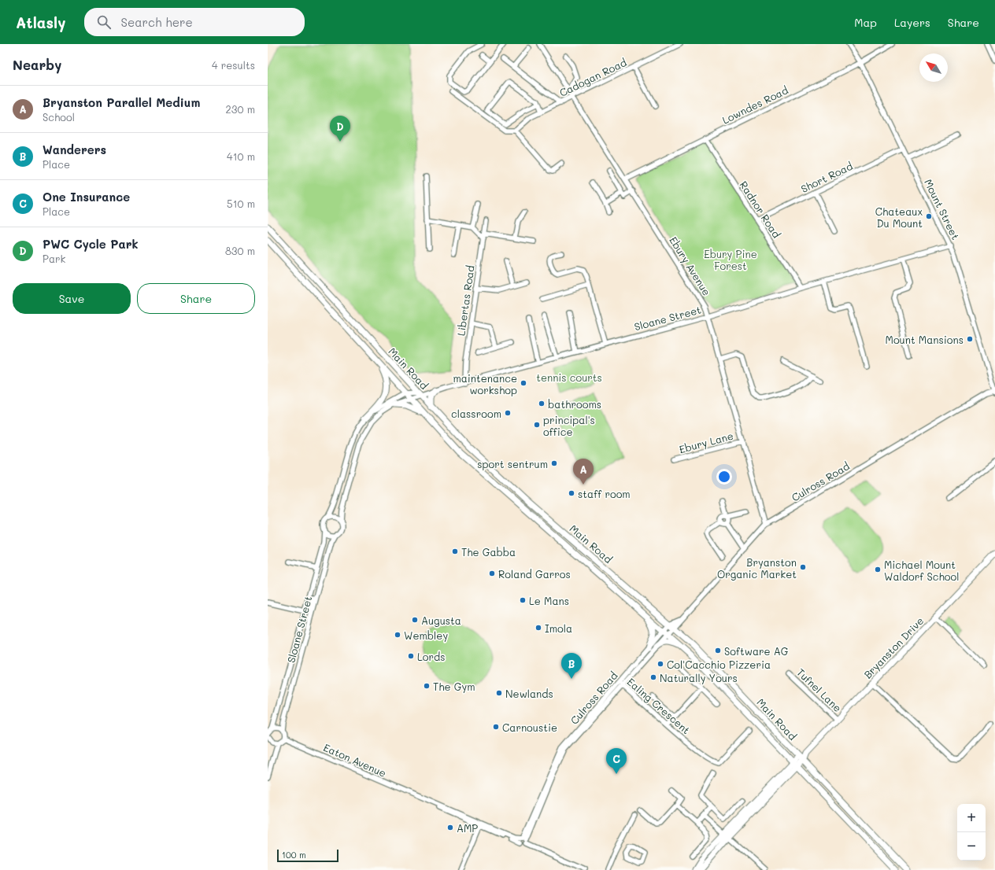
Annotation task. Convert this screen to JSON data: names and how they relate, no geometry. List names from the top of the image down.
{
  "streets": {
    "main road": ["Main Road", "Bryanston Drive"],
    "street": [
      "Cadogan Road",
      "Lowndes Road",
      "Short Road",
      "Radnor Road",
      "Mount Street",
      "Ebury Avenue",
      "Libertas Road",
      "Sloane Street",
      "Ebury Lane",
      "Culross Road",
      "Tufnel Lane",
      "Ealing Crescent",
      "Eaton Avenue"
    ]
  },
  "crossings": [
    ["Cadogan Road", "Ebury Avenue"],
    ["Lowndes Road", "Radnor Road"],
    ["Lowndes Road", "Mount Street"],
    ["Lowndes Road", "Ebury Avenue"],
    ["Short Road", "Radnor Road"],
    ["Short Road", "Mount Street"],
    ["Radnor Road", "Sloane Street"],
    ["Mount Street", "Sloane Street"],
    ["Mount Street", "Culross Road"],
    ["Ebury Avenue", "Sloane Street"],
    ["Ebury Avenue", "Ebury Lane"],
    ["Ebury Avenue", "Culross Road"],
    ["Libertas Road", "Sloane Street"],
    ["Sloane Street", "Main Road"],
    ["Main Road", "Culross Road"],
    ["Main Road", "Bryanston Drive"],
    ["Culross Road", "Ealing Crescent"],
    ["Culross Road", "Eaton Avenue"],
    ["Bryanston Drive", "Tufnel Lane"]
  ],
  "parks": ["Ebury Pine Forest", "tennis courts"],
  "places": [
    "Chateaux Du Mount",
    "Mount Mansions",
    "maintenance workshop",
    "bathrooms",
    "classroom",
    "principal's office",
    "sport sentrum",
    "staff room",
    "The Gabba",
    "Bryanston Organic Market",
    "Michael Mount Waldorf School",
    "Roland Garros",
    "Le Mans",
    "Augusta",
    "Imola",
    "Wembley",
    "Software AG",
    "Lords",
    "Col'Cacchio Pizzeria",
    "Naturally Yours",
    "The Gym",
    "Newlands",
    "Carnoustie",
    "AMP"
  ],
  "scale_bar": "100 m",
  "north": "top left",
  "page": {
    "header": "Atlasly",
    "search": "Search here",
    "nav": ["Map", "Layers", "Share"],
    "heading": ["Nearby", "4 results"],
    "list": [
      {
        "mark": "A",
        "name": "Bryanston Parallel Medium",
        "note": "School",
        "value": "230 m"
      },
      {
        "mark": "B",
        "name": "Wanderers",
        "note": "Place",
        "value": "410 m"
      },
      {
        "mark": "C",
        "name": "One Insurance",
        "note": "Place",
        "value": "510 m"
      },
      {
        "mark": "D",
        "name": "PWC Cycle Park",
        "note": "Park",
        "value": "830 m"
      }
    ],
    "pins": [
      "D",
      "A",
      "B",
      "C"
    ],
    "buttons": ["Save", "Share"],
    "map_buttons": ["+", "−"],
    "scale": "100 m"
  }
}
